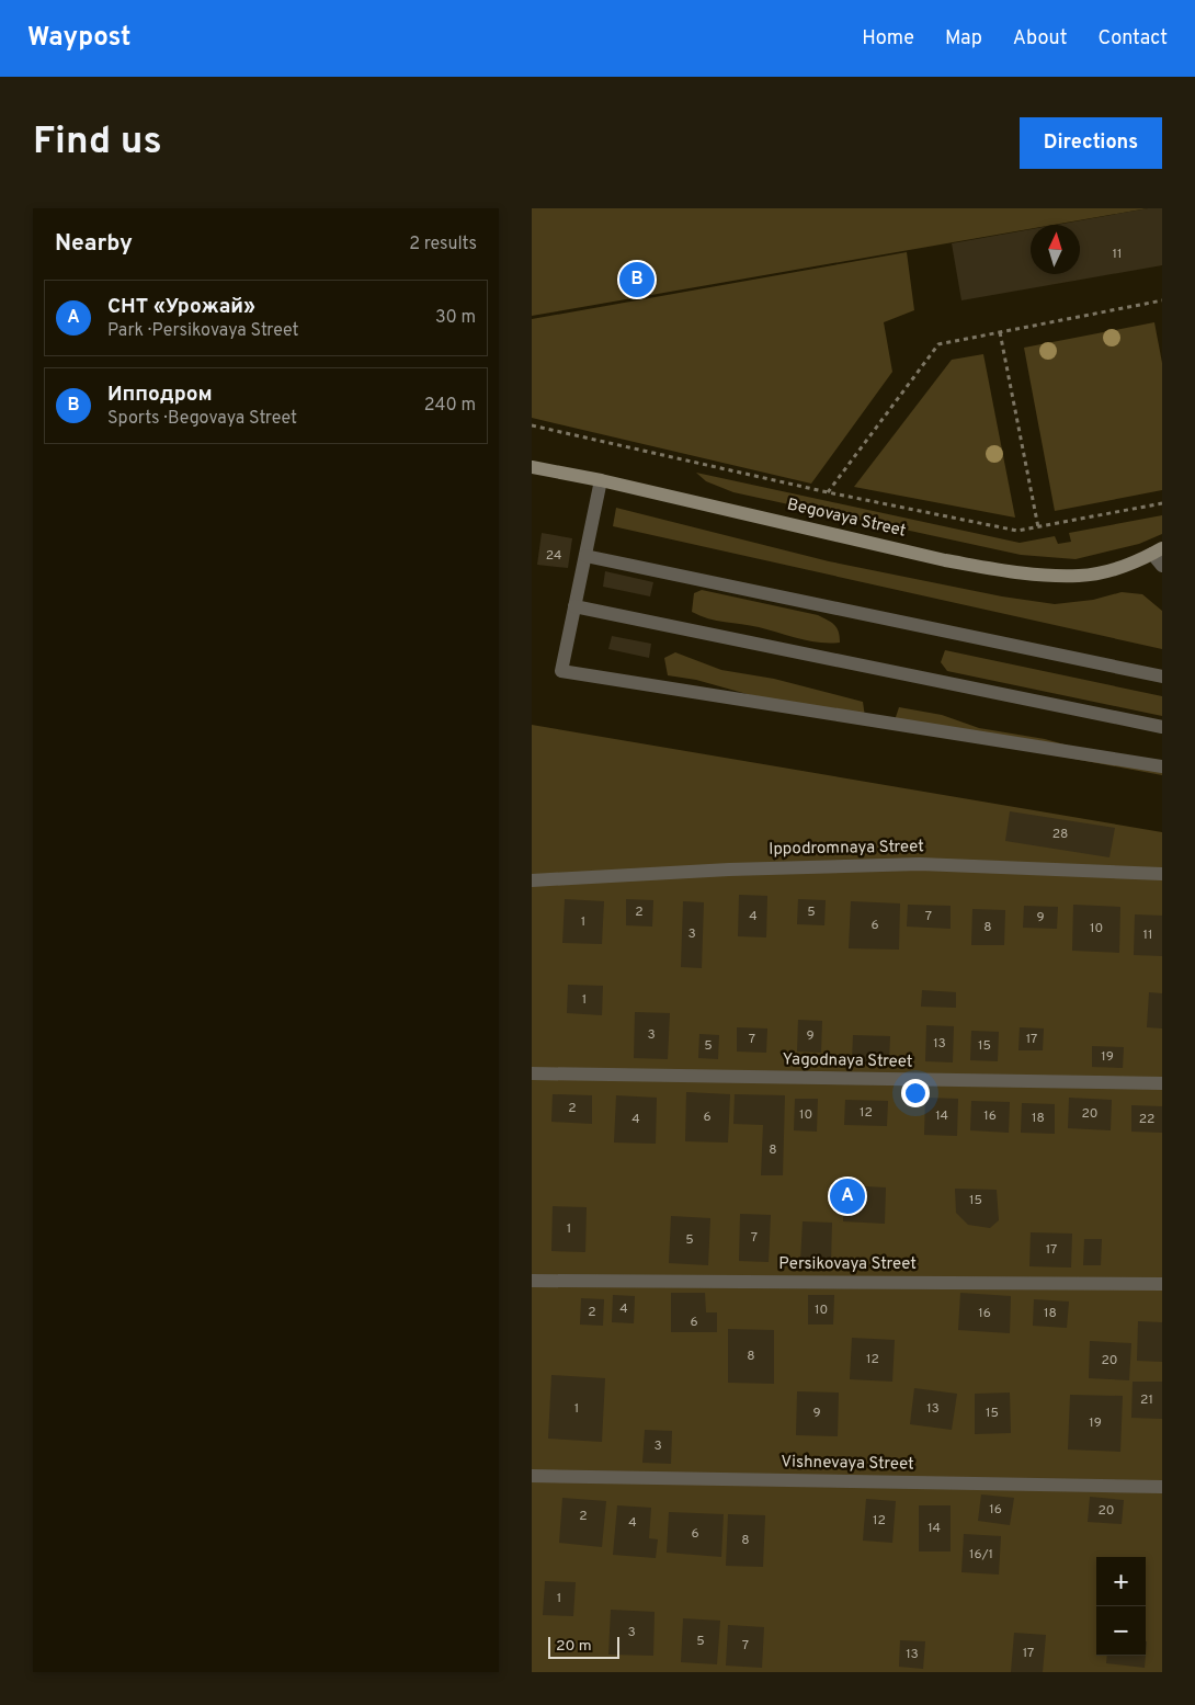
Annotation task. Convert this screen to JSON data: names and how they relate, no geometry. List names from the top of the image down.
{
  "streets": {
    "street": [
      "Begovaya Street",
      "Ippodromnaya Street",
      "Yagodnaya Street",
      "Persikovaya Street",
      "Vishnevaya Street"
    ]
  },
  "house_numbers": [
    "11",
    "24",
    "28",
    "2",
    "5",
    "4",
    "7",
    "9",
    "1",
    "6",
    "8",
    "10",
    "3",
    "11",
    "1",
    "3",
    "9",
    "7",
    "17",
    "13",
    "5",
    "15",
    "19",
    "2",
    "12",
    "20",
    "10",
    "14",
    "16",
    "6",
    "18",
    "4",
    "22",
    "8",
    "15",
    "1",
    "7",
    "5",
    "17",
    "4",
    "10",
    "2",
    "16",
    "18",
    "6",
    "8",
    "12",
    "20",
    "21",
    "1",
    "13",
    "9",
    "15",
    "19",
    "3",
    "16",
    "20",
    "2",
    "12",
    "4",
    "14",
    "6",
    "8",
    "16/1",
    "1",
    "3",
    "5",
    "7",
    "17",
    "13"
  ],
  "scale_bar": "20 m",
  "north": "top",
  "page": {
    "header": "Waypost",
    "nav": [
      "Home",
      "Map",
      "About",
      "Contact"
    ],
    "buttons": "Directions",
    "title": "Find us",
    "heading": ["Nearby", "2 results"],
    "pins": ["B", "A"],
    "list": [
      {
        "mark": "A",
        "name": "СНТ «Урожай»",
        "note": "Park · Persikovaya Street",
        "value": "30 m"
      },
      {
        "mark": "B",
        "name": "Ипподром",
        "note": "Sports · Begovaya Street",
        "value": "240 m"
      }
    ],
    "map_buttons": ["+", "−"],
    "scale": "20 m"
  }
}
